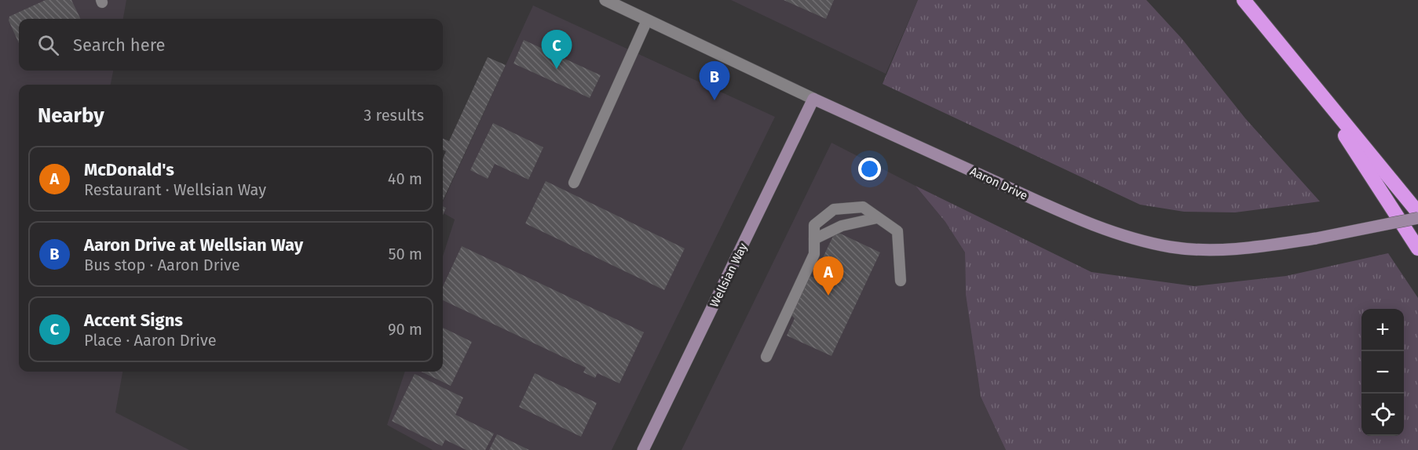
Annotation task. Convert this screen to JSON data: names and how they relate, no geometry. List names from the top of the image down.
{
  "streets": {
    "main road": ["Aaron Drive", "Wellsian Way"]
  },
  "crossings": [
    ["Aaron Drive", "Wellsian Way"]
  ],
  "page": {
    "search": "Search here",
    "pins": ["C", "B", "A"],
    "heading": ["Nearby", "3 results"],
    "list": [
      {
        "mark": "A",
        "name": "McDonald's",
        "note": "Restaurant · Wellsian Way",
        "value": "40 m"
      },
      {
        "mark": "B",
        "name": "Aaron Drive at Wellsian Way",
        "note": "Bus stop · Aaron Drive",
        "value": "50 m"
      },
      {
        "mark": "C",
        "name": "Accent Signs",
        "note": "Place · Aaron Drive",
        "value": "90 m"
      }
    ],
    "map_buttons": ["+", "−"]
  }
}
